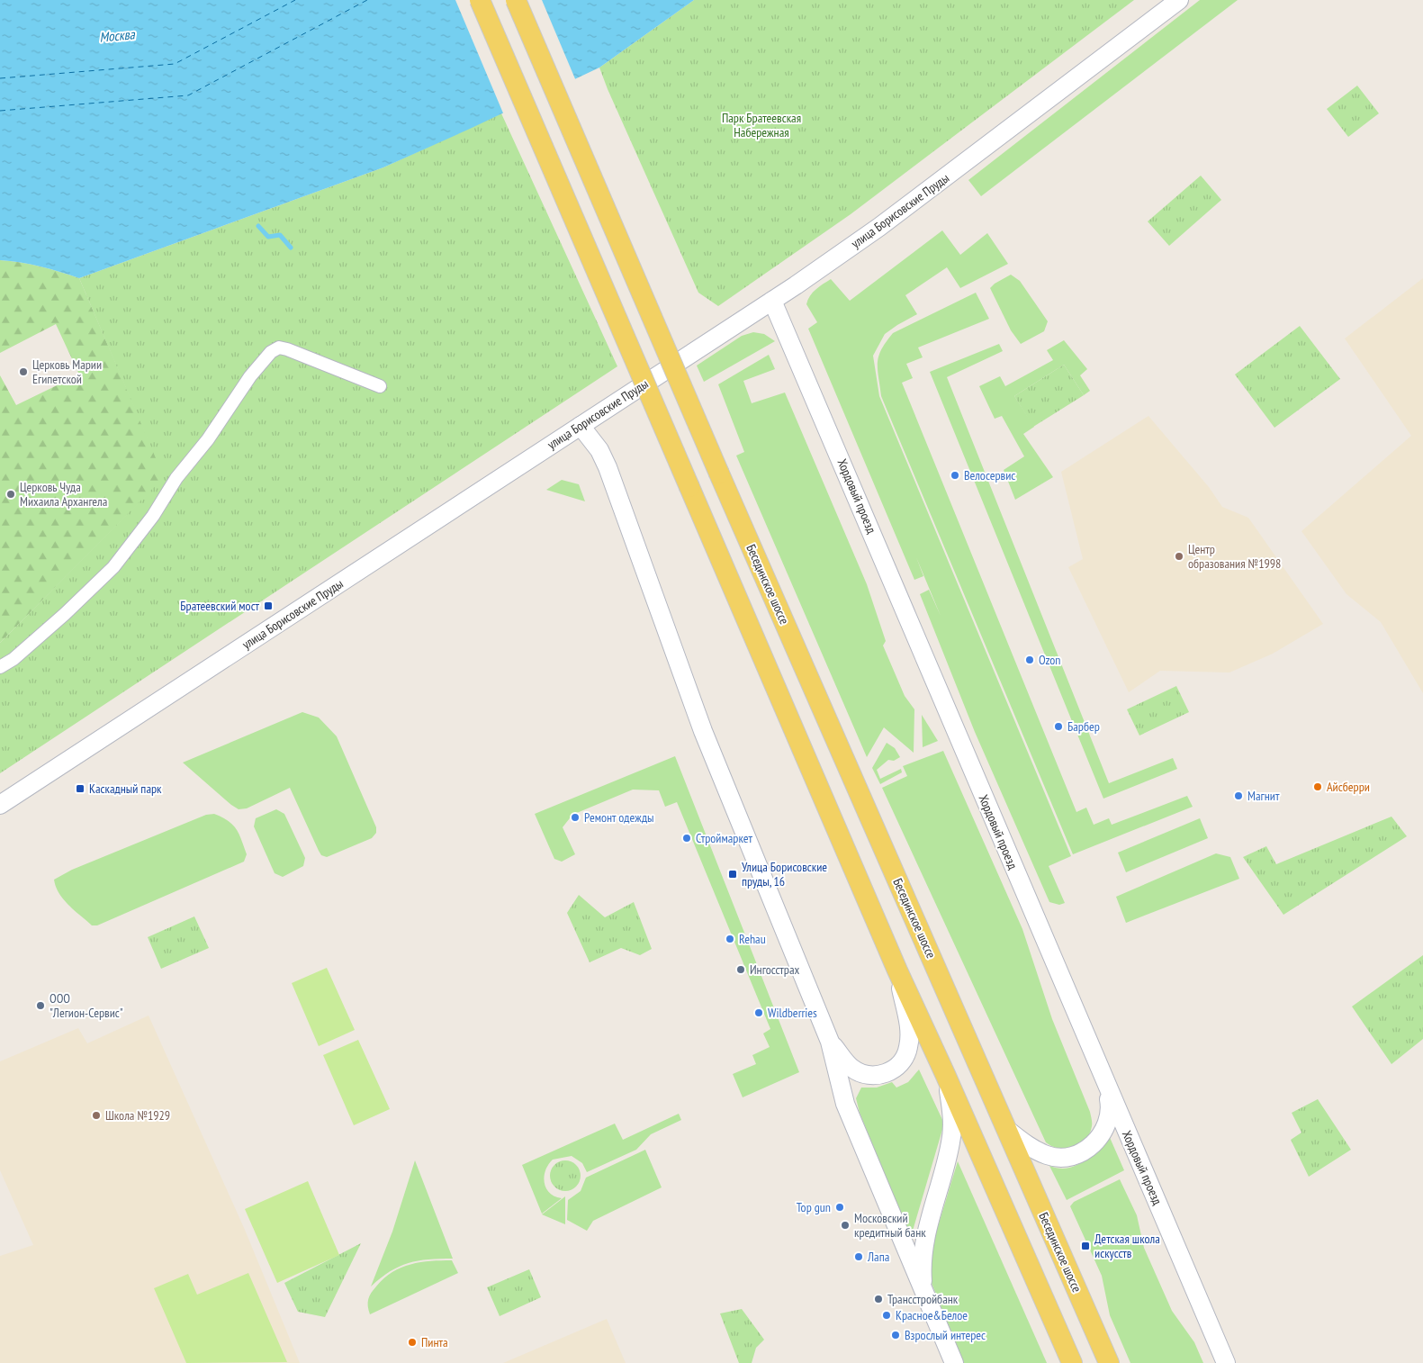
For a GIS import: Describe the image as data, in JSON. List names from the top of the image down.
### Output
{
  "streets": {
    "main road": ["улица Борисовские Пруды", "Хордовый проезд", "Бесединское шоссе"]
  },
  "crossings": [
    ["улица Борисовские Пруды", "Хордовый проезд"]
  ],
  "water": ["Москва"],
  "parks": ["Парк Братеевская Набережная"],
  "places": {
    "other": [
      "Церковь Марии Египетской",
      "Велосервис",
      "Церковь Чуда Михаила Архангела",
      "Центр образования №1998",
      "Ozon",
      "Барбер",
      "Айсберри",
      "Магнит",
      "Ремонт одежды",
      "Строймаркет",
      "Rehau",
      "Ингосстрах",
      "ООО \"Легион-Сервис\"",
      "Wildberries",
      "Школа №1929",
      "Top gun",
      "Московский кредитный банк",
      "Лапа",
      "Трансстройбанк",
      "Красное&Белое",
      "Взрослый интерес",
      "Пинта"
    ],
    "transit": [
      "Братеевский мост",
      "Каскадный парк",
      "Улица Борисовские пруды, 16",
      "Детская школа искусств"
    ]
  }
}
